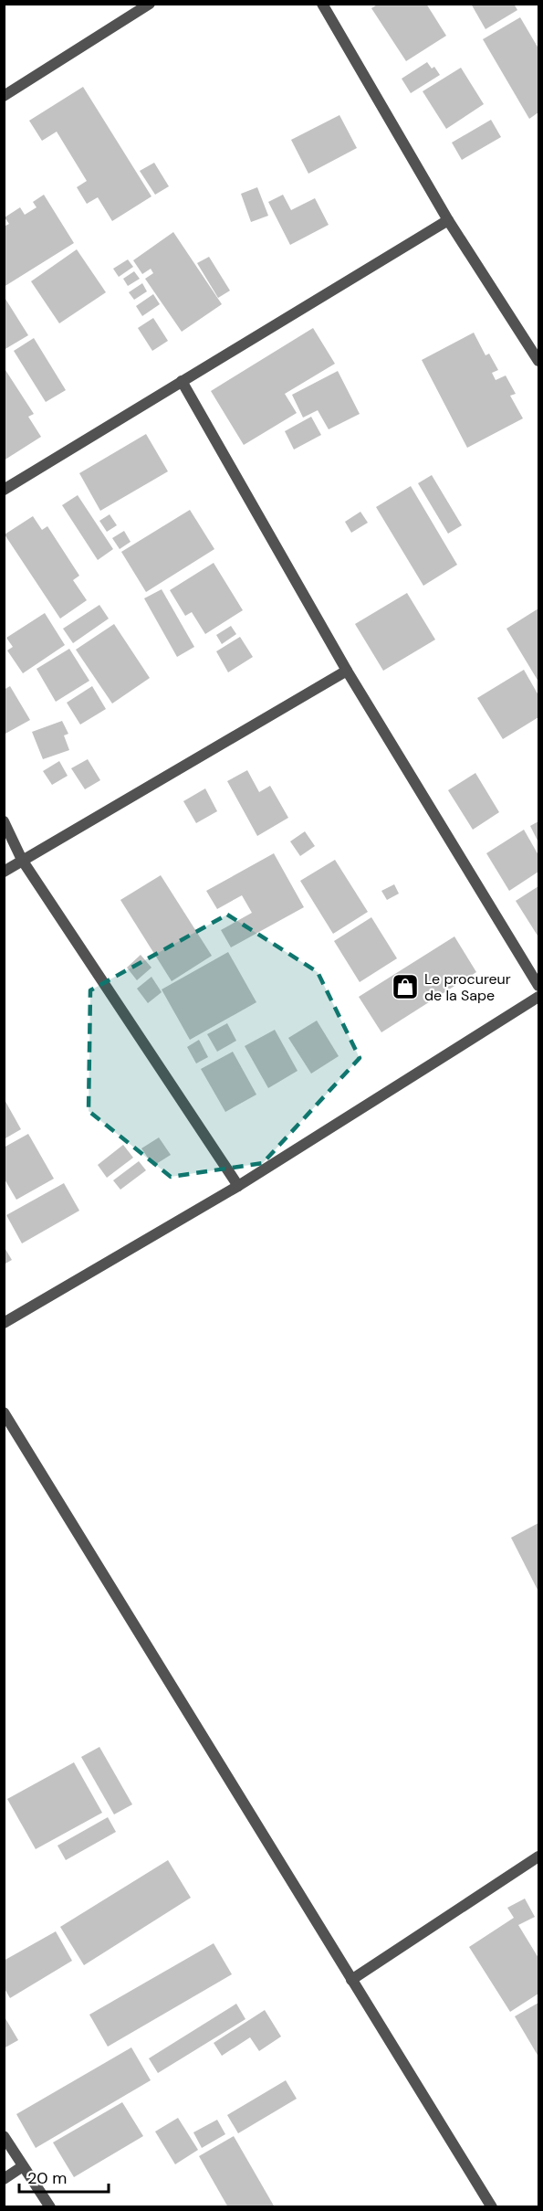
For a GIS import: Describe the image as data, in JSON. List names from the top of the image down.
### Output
{
  "places": {
    "shop": ["Le procureur de la Sape"]
  },
  "scale_bar": "20 m"
}
